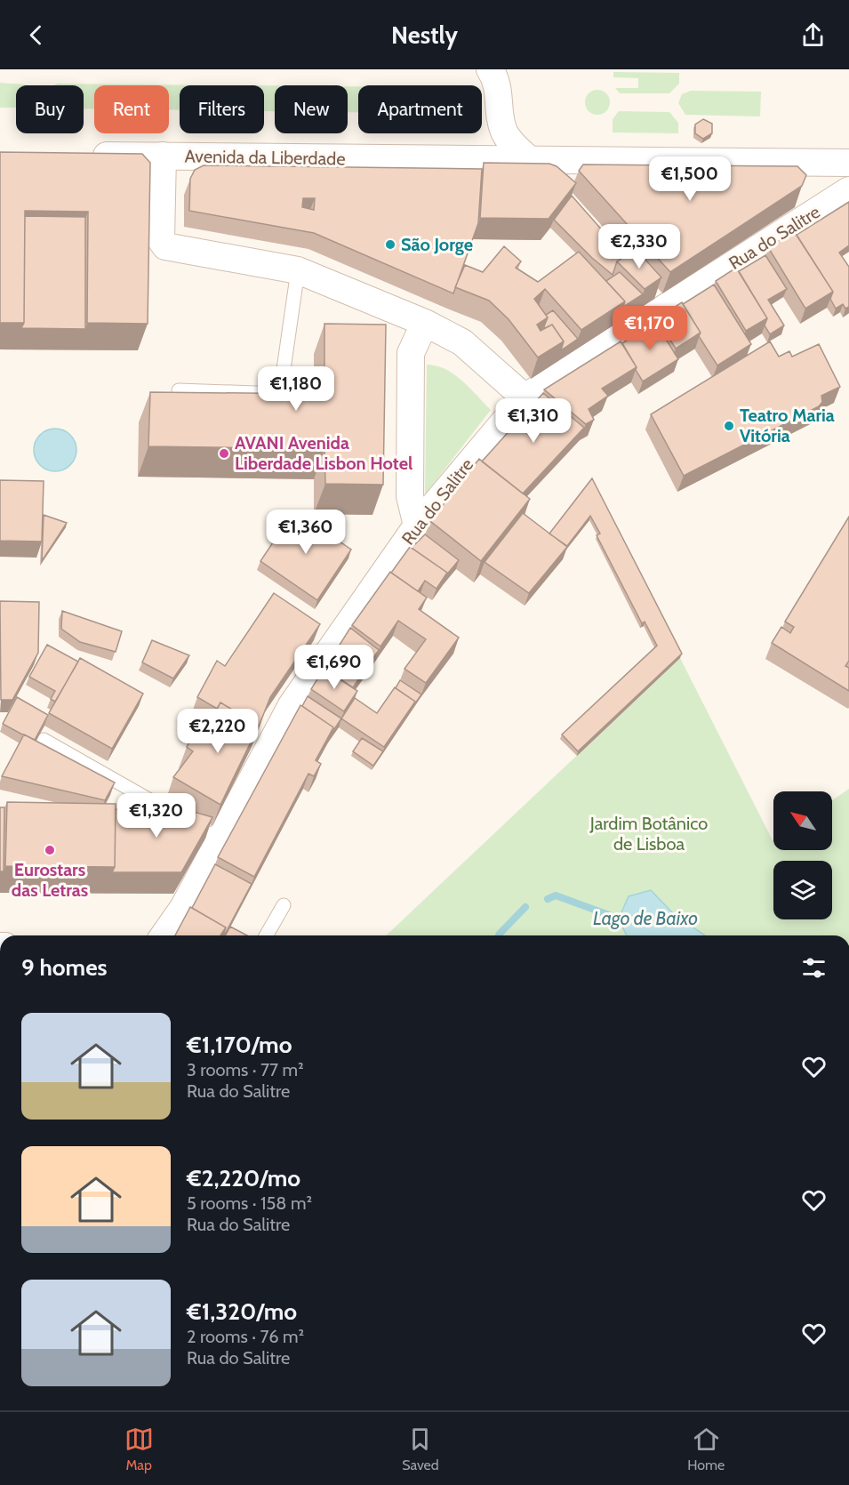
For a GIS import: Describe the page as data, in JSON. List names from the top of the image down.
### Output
{
  "streets": {
    "street": ["Avenida da Liberdade", "Rua do Salitre"]
  },
  "water": ["Lago de Baixo"],
  "parks": ["Jardim Botânico de Lisboa"],
  "places": [
    "São Jorge",
    "Teatro Maria Vitória",
    "AVANI Avenida Liberdade Lisbon Hotel",
    "Eurostars das Letras"
  ],
  "north": "top left",
  "page": {
    "header": "Nestly",
    "chip": [
      "Buy",
      "Rent",
      "Filters",
      "New",
      "Apartment"
    ],
    "price": [
      "€1,500",
      "€2,330",
      "€1,170",
      "€1,180",
      "€1,310",
      "€1,360",
      "€1,690",
      "€2,220",
      "€1,320"
    ],
    "heading": "9 homes",
    "list": [
      {
        "name": "€1,170/mo",
        "note": "3 rooms · 77 m² · Rua do Salitre"
      },
      {
        "name": "€2,220/mo",
        "note": "5 rooms · 158 m² · Rua do Salitre"
      },
      {
        "name": "€1,320/mo",
        "note": "2 rooms · 76 m² · Rua do Salitre"
      }
    ],
    "tabs": ["Map", "Saved", "Home"]
  }
}
